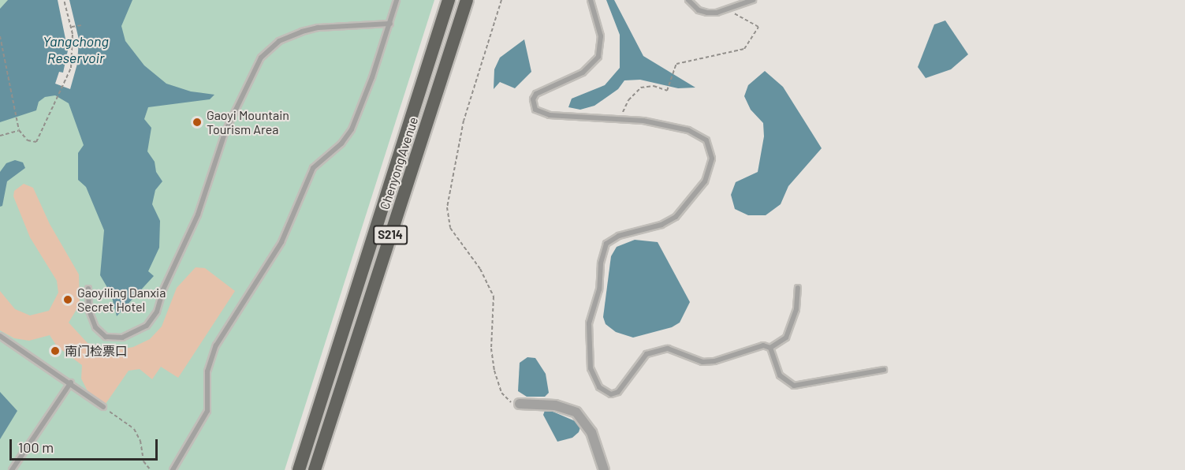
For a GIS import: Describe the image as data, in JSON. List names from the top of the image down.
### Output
{
  "streets": {
    "highway": ["Chenyong Avenue", "S214"]
  },
  "water": ["Yangchong Reservoir"],
  "places": ["Gaoyi Mountain Tourism Area", "Gaoyiling Danxia Secret Hotel", "南门检票口"],
  "scale_bar": "100 m"
}
